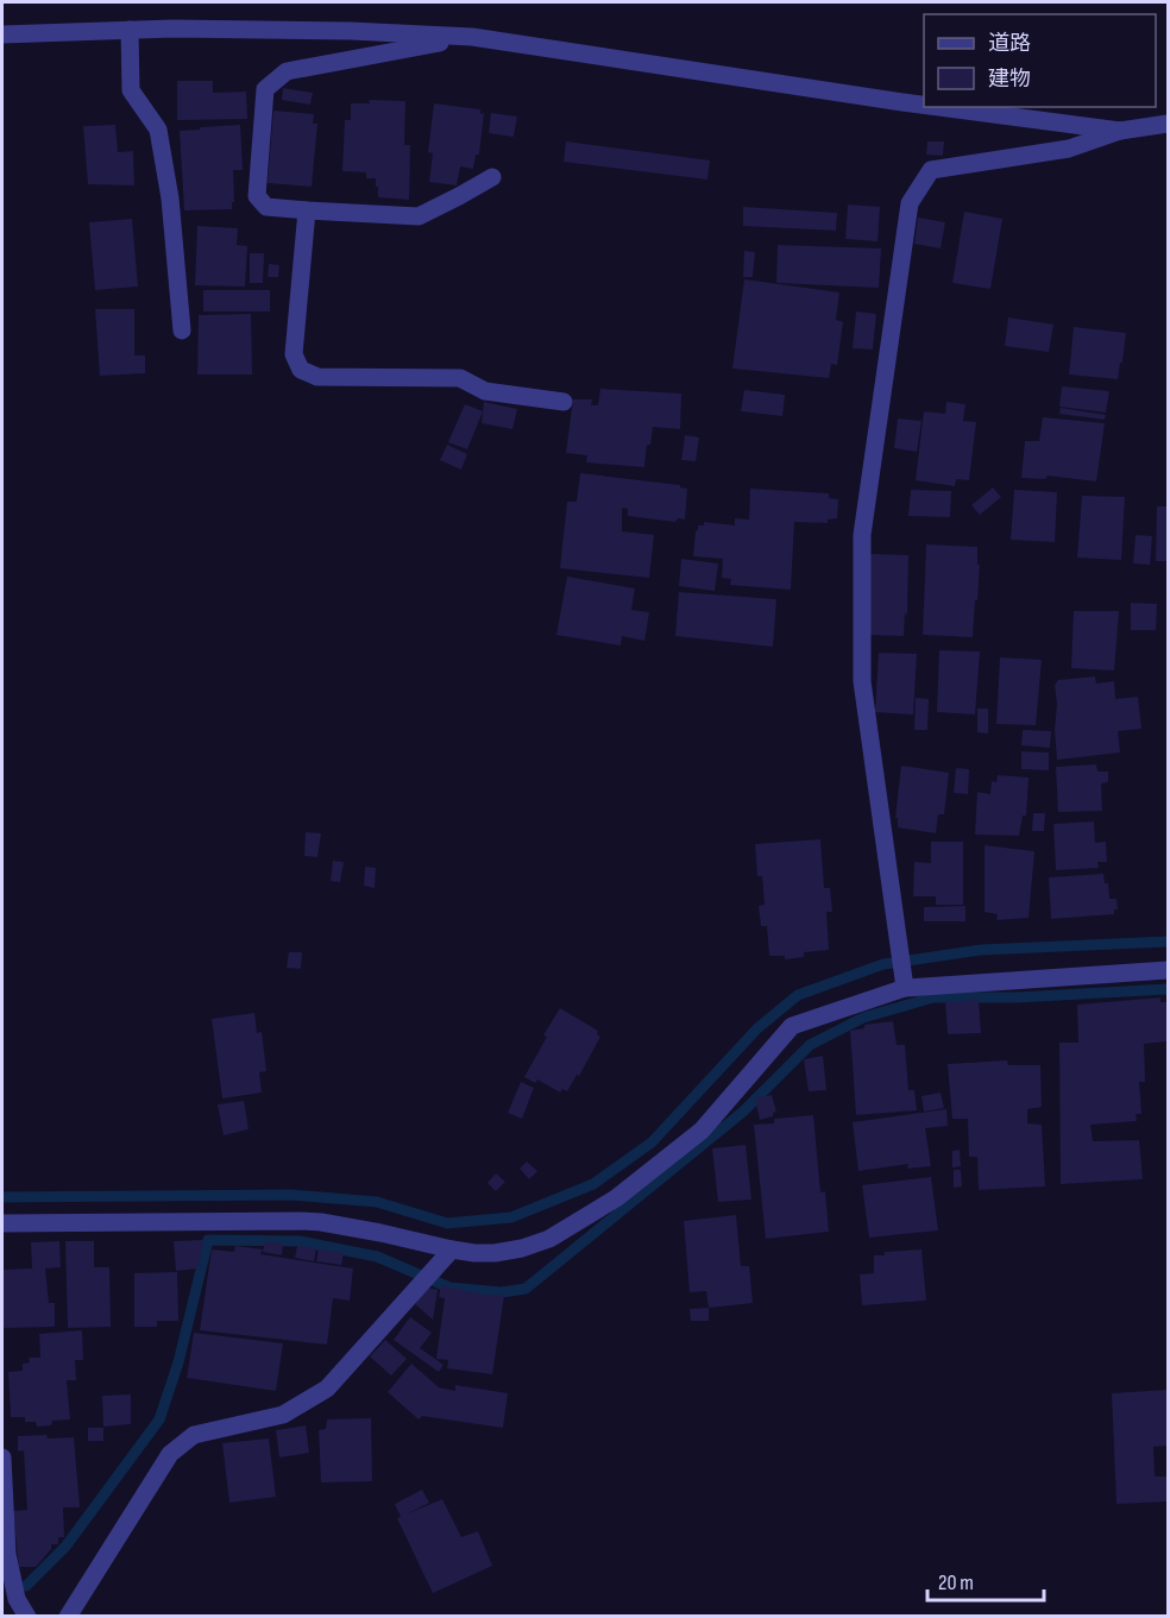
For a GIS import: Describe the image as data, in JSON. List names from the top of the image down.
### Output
{
  "legend": ["道路", "建物"],
  "scale_bar": "20 m"
}
